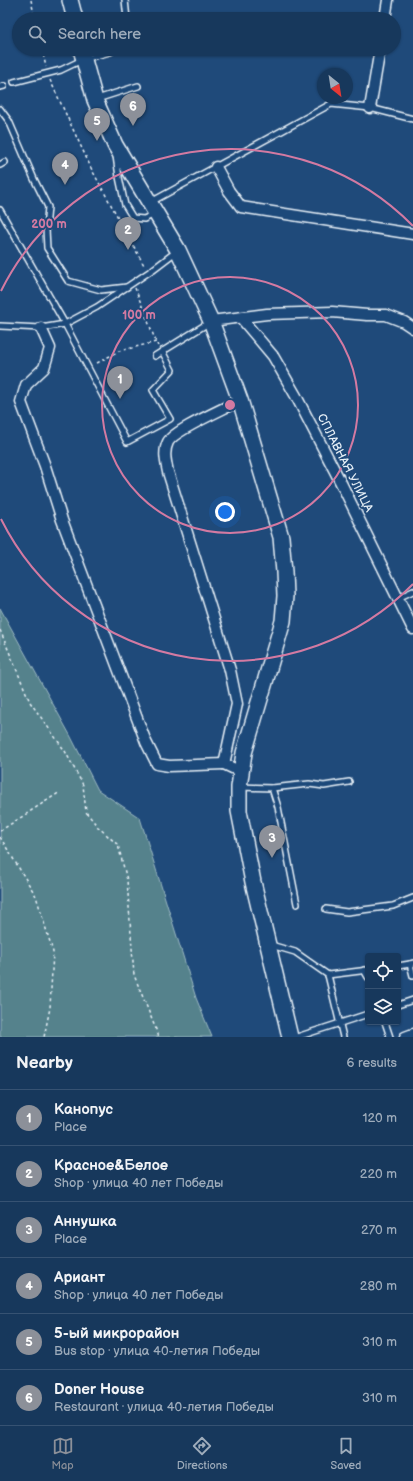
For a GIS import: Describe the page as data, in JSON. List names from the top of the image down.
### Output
{
  "streets": {
    "street": ["СПЛАВНАЯ УЛИЦА"]
  },
  "north": "bottom right",
  "page": {
    "search": "Search here",
    "pins": [
      "6",
      "5",
      "4",
      "2",
      "1",
      "3"
    ],
    "heading": ["Nearby", "6 results"],
    "list": [
      {
        "mark": "1",
        "name": "Канопус",
        "note": "Place",
        "value": "120 m"
      },
      {
        "mark": "2",
        "name": "Красное&Белое",
        "note": "Shop · улица 40 лет Победы",
        "value": "220 m"
      },
      {
        "mark": "3",
        "name": "Аннушка",
        "note": "Place",
        "value": "270 m"
      },
      {
        "mark": "4",
        "name": "Ариант",
        "note": "Shop · улица 40 лет Победы",
        "value": "280 m"
      },
      {
        "mark": "5",
        "name": "5-ый микрорайон",
        "note": "Bus stop · улица 40-летия Победы",
        "value": "310 m"
      },
      {
        "mark": "6",
        "name": "Doner House",
        "note": "Restaurant · улица 40-летия Победы",
        "value": "310 m"
      }
    ],
    "nav": ["Map", "Directions", "Saved"]
  },
  "rings": ["200 m", "100 m"]
}
